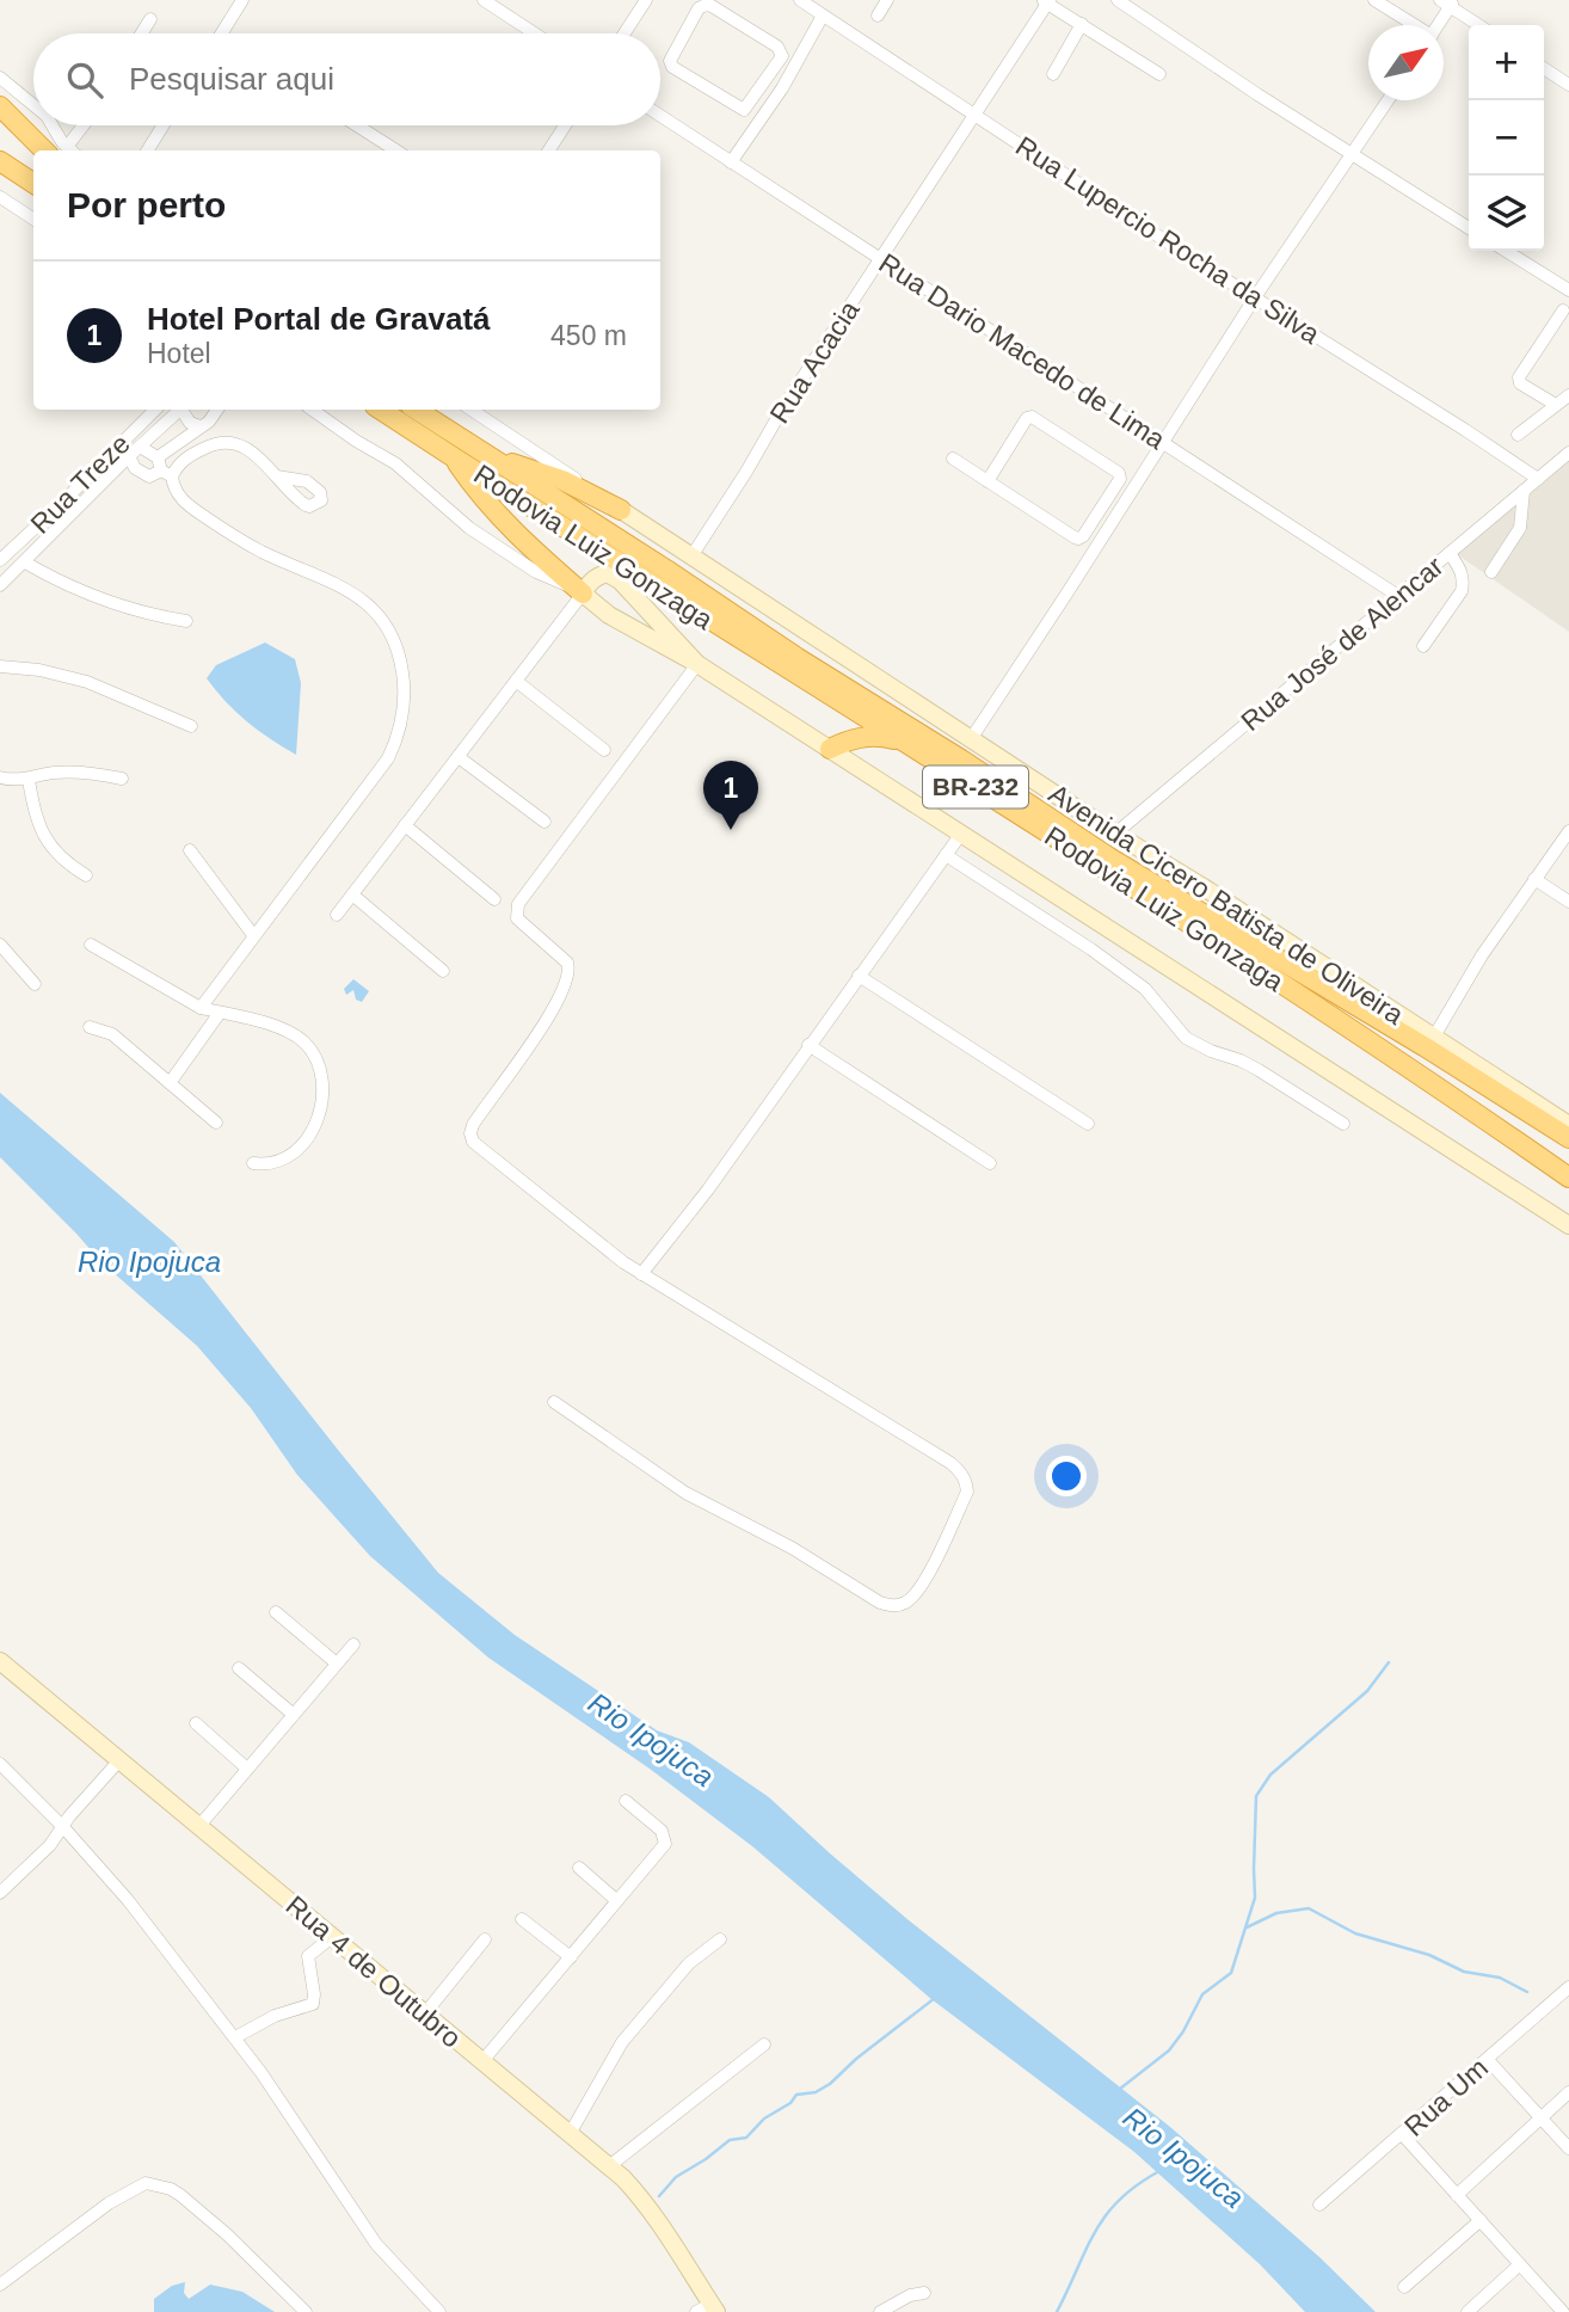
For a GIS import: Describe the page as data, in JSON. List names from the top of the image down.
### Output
{
  "streets": {
    "highway": ["Rodovia Luiz Gonzaga", "BR-232"],
    "main road": ["Avenida Cicero Batista de Oliveira", "Rua 4 de Outubro"],
    "street": [
      "Rua Lupercio Rocha da Silva",
      "Rua Dario Macedo de Lima",
      "Rua Acacia",
      "Rua Treze",
      "Rua José de Alencar",
      "Rua Um"
    ]
  },
  "crossings": [
    ["Rua Lupercio Rocha da Silva", "Rua Acacia"],
    ["Rua Lupercio Rocha da Silva", "Rua José de Alencar"],
    ["Rua Dario Macedo de Lima", "Rua Acacia"],
    ["Rua Dario Macedo de Lima", "Rua José de Alencar"],
    ["Rua Acacia", "Avenida Cicero Batista de Oliveira"],
    ["Rua José de Alencar", "Avenida Cicero Batista de Oliveira"]
  ],
  "water": ["Rio Ipojuca"],
  "north": "top right",
  "page": {
    "map_buttons": ["+", "−"],
    "search": "Pesquisar aqui",
    "heading": "Por perto",
    "list": [
      {
        "mark": "1",
        "name": "Hotel Portal de Gravatá",
        "note": "Hotel",
        "value": "450 m"
      }
    ],
    "pins": "1"
  }
}
